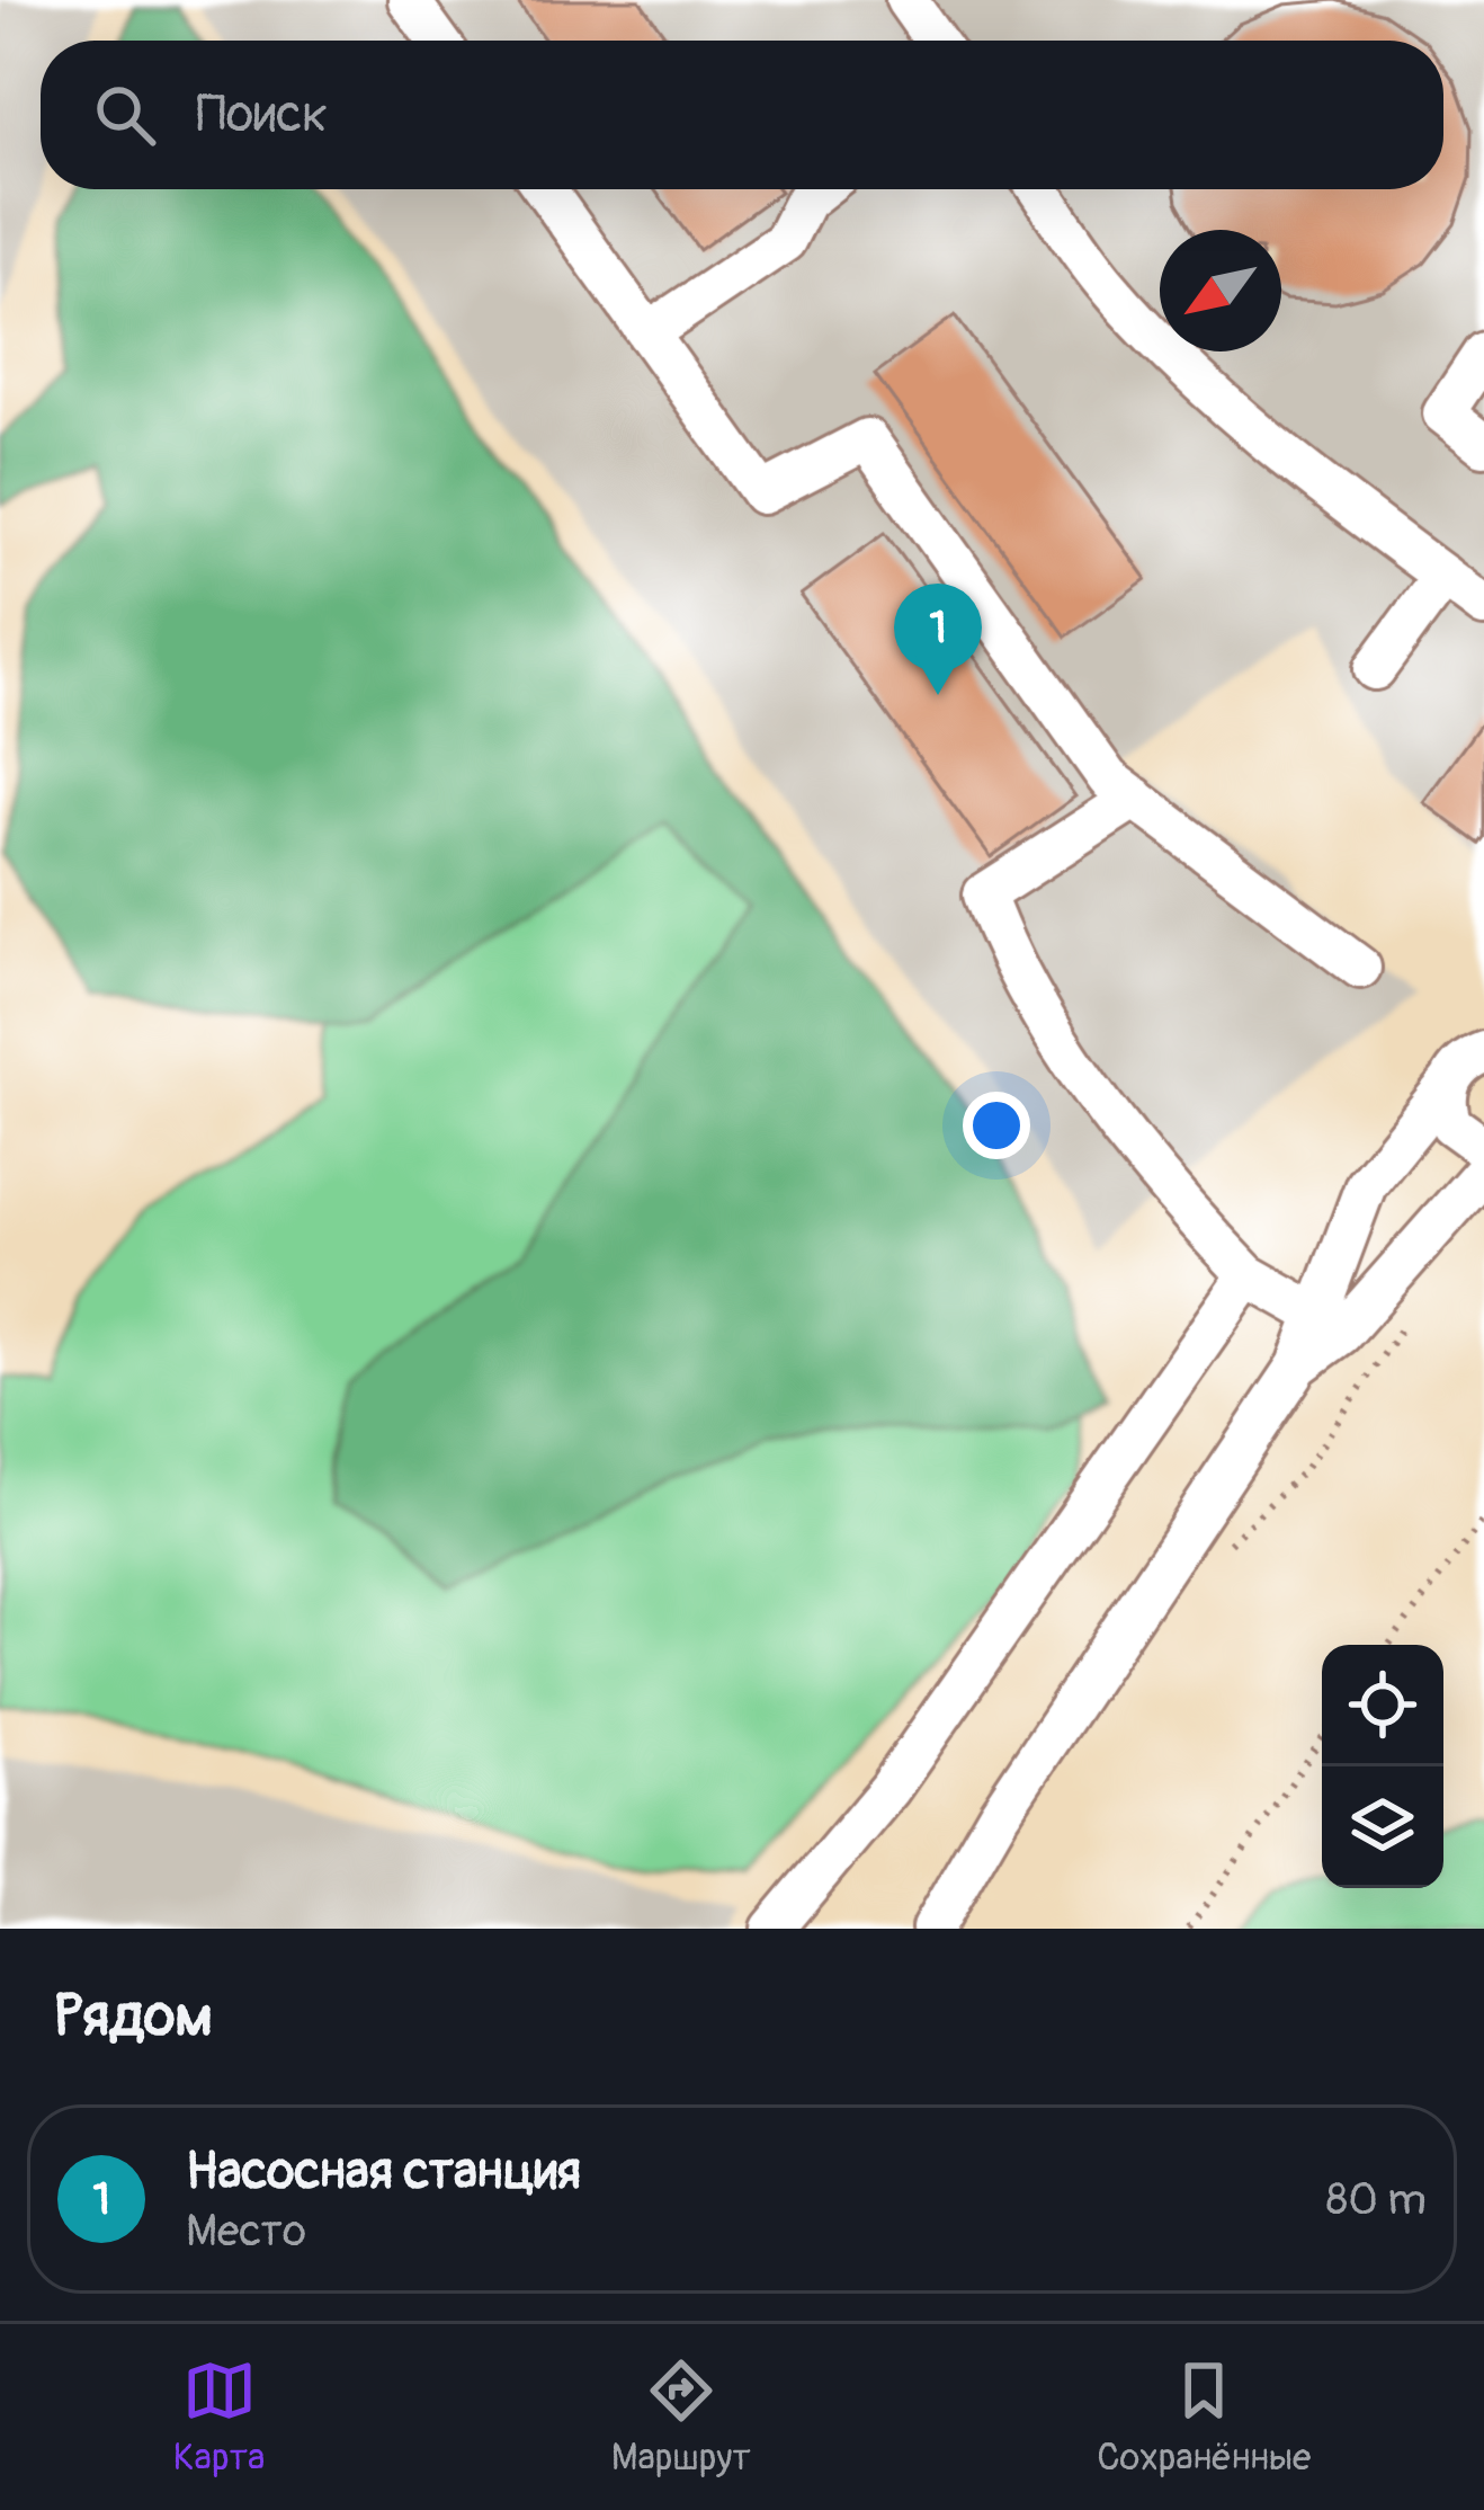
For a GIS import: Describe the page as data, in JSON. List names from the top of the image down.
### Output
{
  "north": "bottom left",
  "page": {
    "search": "Поиск",
    "pins": "1",
    "heading": "Рядом",
    "list": [
      {
        "mark": "1",
        "name": "Насосная станция",
        "note": "Место",
        "value": "80 m"
      }
    ],
    "nav": ["Карта", "Маршрут", "Сохранённые"]
  }
}
